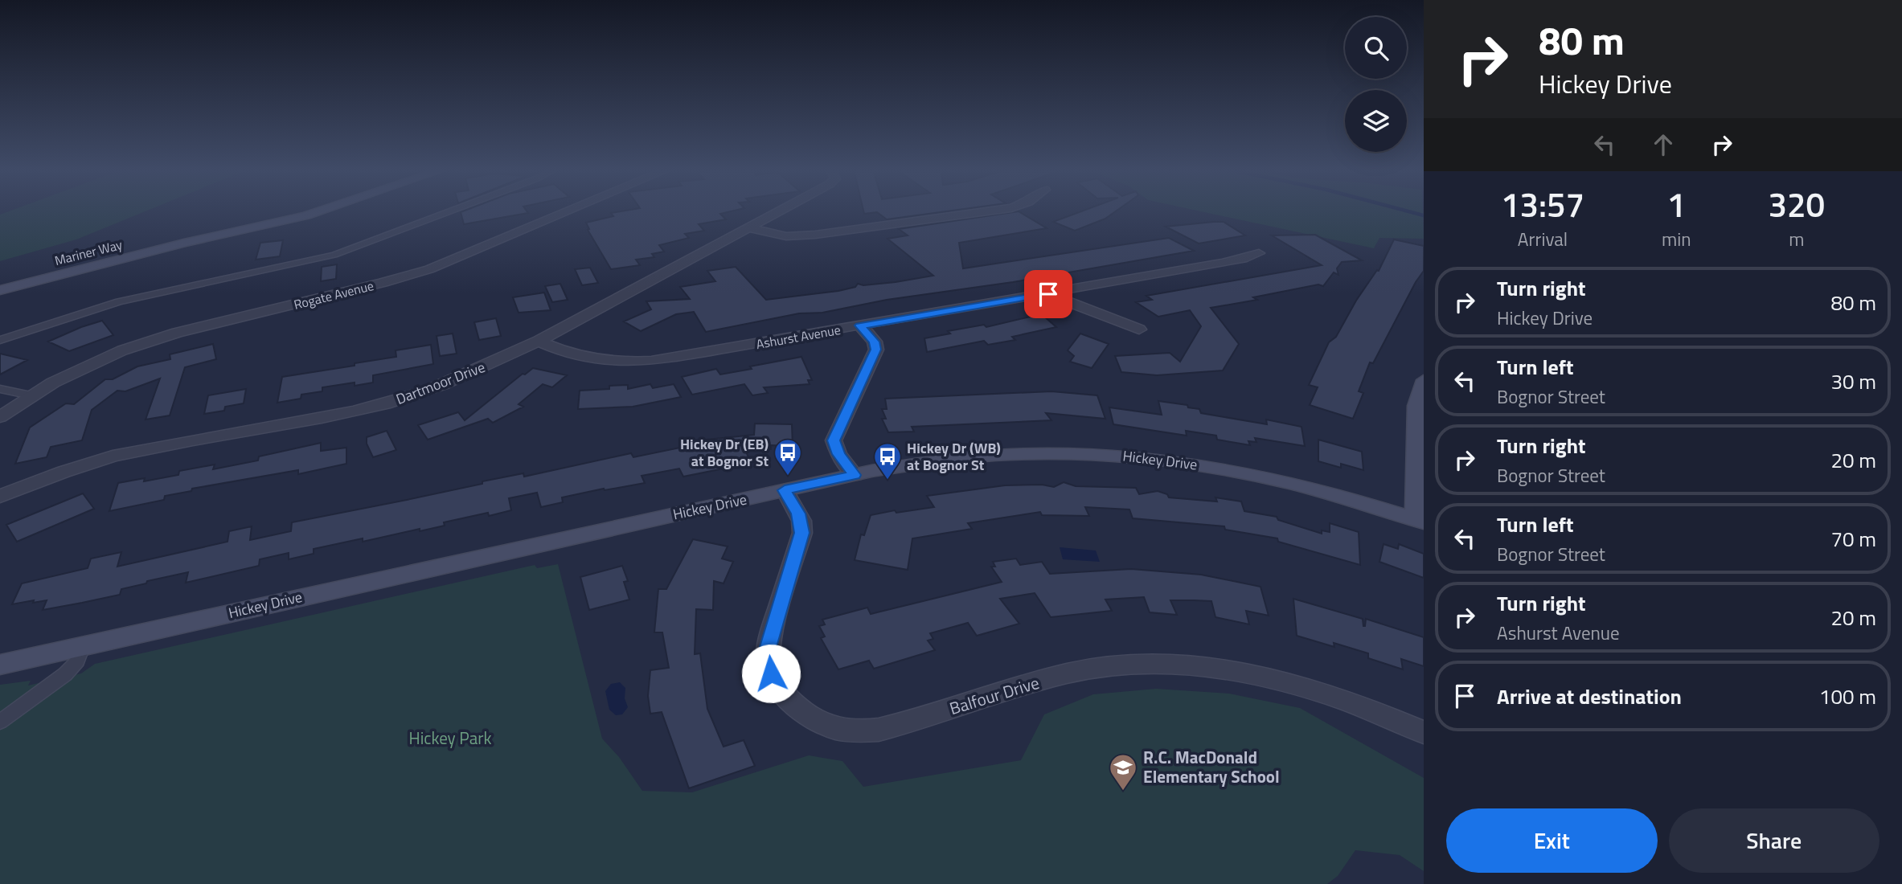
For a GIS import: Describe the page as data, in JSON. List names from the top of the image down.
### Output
{
  "streets": {
    "street": [
      "Mariner Way",
      "Rogate Avenue",
      "Ashurst Avenue",
      "Dartmoor Drive",
      "Hickey Drive",
      "Balfour Drive"
    ]
  },
  "crossings": [
    ["Ashurst Avenue", "Dartmoor Drive"],
    ["Hickey Drive", "Balfour Drive"]
  ],
  "parks": ["Hickey Park"],
  "places": {
    "bus stop": ["Hickey Dr (EB) at Bognor St", "Hickey Dr (WB) at Bognor St"],
    "school or university": ["R.C. MacDonald Elementary School"]
  },
  "page": {
    "turn": ["80 m", "Hickey Drive"],
    "eta": [
      "13:57",
      "Arrival",
      "1",
      "min",
      "320",
      "m"
    ],
    "list": [
      {
        "name": "Turn right",
        "note": "Hickey Drive",
        "value": "80 m"
      },
      {
        "name": "Turn left",
        "note": "Bognor Street",
        "value": "30 m"
      },
      {
        "name": "Turn right",
        "note": "Bognor Street",
        "value": "20 m"
      },
      {
        "name": "Turn left",
        "note": "Bognor Street",
        "value": "70 m"
      },
      {
        "name": "Turn right",
        "note": "Ashurst Avenue",
        "value": "20 m"
      },
      {
        "name": "Arrive at destination",
        "value": "100 m"
      }
    ],
    "buttons": ["Exit", "Share"]
  }
}
